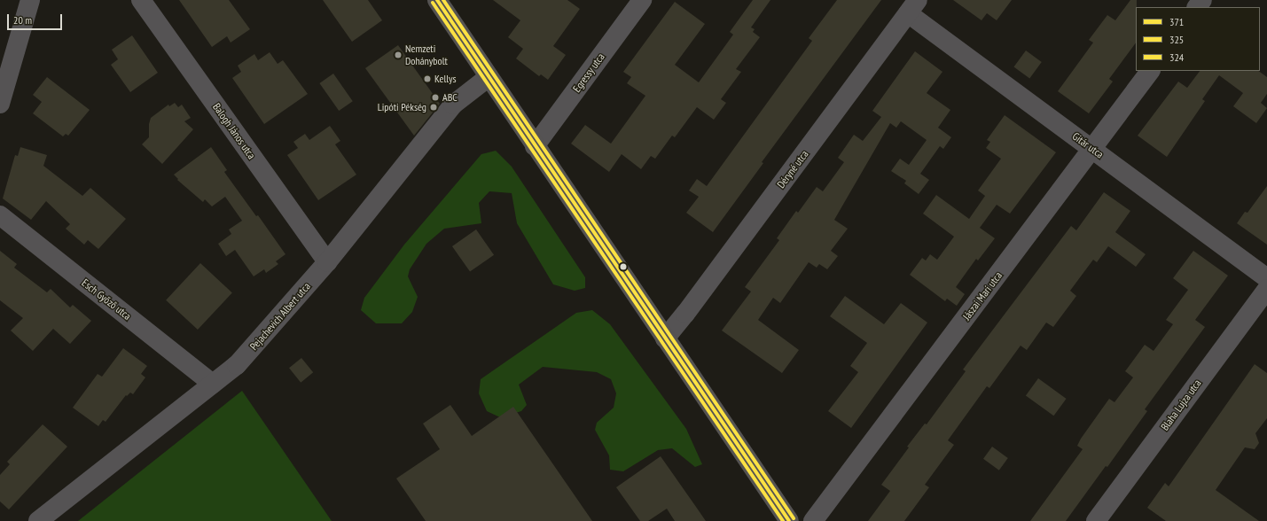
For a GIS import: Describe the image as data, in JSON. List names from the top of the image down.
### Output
{
  "streets": {
    "street": [
      "Egressy utca",
      "Balogh János utca",
      "Gitár utca",
      "Déryné utca",
      "Jászai Mari utca",
      "Esch Győző utca",
      "Pejachevich Albert utca",
      "Blaha Lujza utca"
    ]
  },
  "crossings": [
    ["Balogh János utca", "Pejachevich Albert utca"],
    ["Gitár utca", "Déryné utca"],
    ["Gitár utca", "Jászai Mari utca"],
    ["Esch Győző utca", "Pejachevich Albert utca"]
  ],
  "places": [
    "Nemzeti Dohánybolt",
    "Kellys",
    "ABC",
    "Lipóti Pékség"
  ],
  "lines": ["transit line 371", "transit line 324", "transit line 325"],
  "legend": ["371", "325", "324"],
  "scale_bar": "20 m"
}
